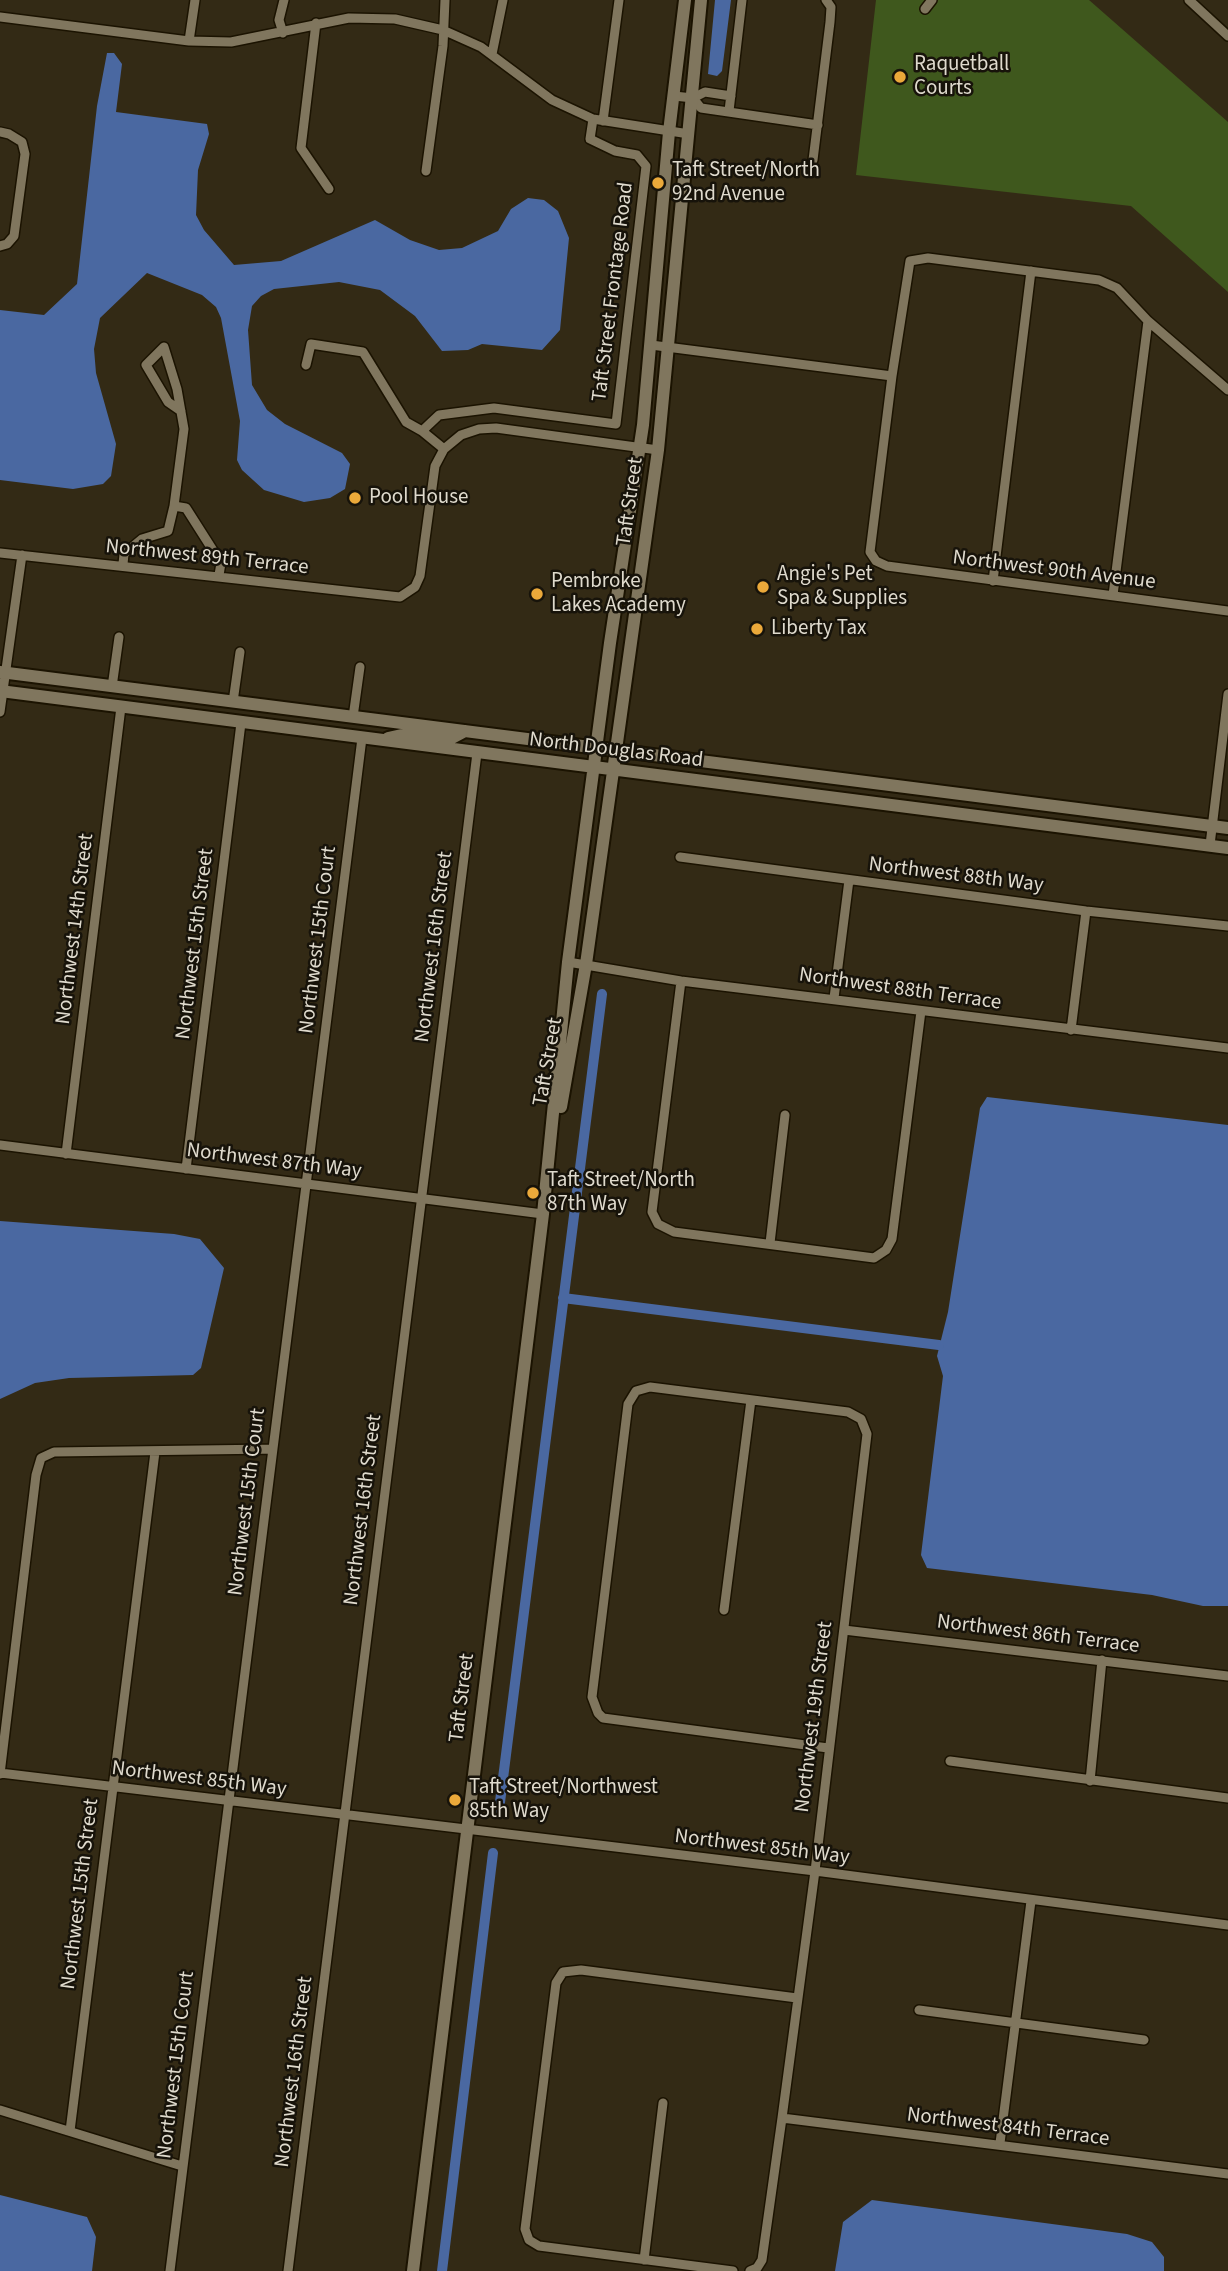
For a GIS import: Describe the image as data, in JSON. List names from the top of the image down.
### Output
{
  "streets": {
    "street": [
      "Taft Street Frontage Road",
      "Taft Street",
      "Northwest 89th Terrace",
      "Northwest 90th Avenue",
      "North Douglas Road",
      "Northwest 88th Way",
      "Northwest 14th Street",
      "Northwest 15th Court",
      "Northwest 15th Street",
      "Northwest 16th Street",
      "Northwest 88th Terrace",
      "Northwest 87th Way",
      "Northwest 86th Terrace",
      "Northwest 19th Street",
      "Northwest 85th Way",
      "Northwest 84th Terrace"
    ]
  },
  "crossings": [
    ["Taft Street", "North Douglas Road"],
    ["Taft Street", "Northwest 88th Terrace"],
    ["Taft Street", "Northwest 87th Way"],
    ["Taft Street", "Northwest 85th Way"],
    ["North Douglas Road", "Northwest 14th Street"],
    ["North Douglas Road", "Northwest 15th Court"],
    ["North Douglas Road", "Northwest 15th Street"],
    ["North Douglas Road", "Northwest 16th Street"],
    ["Northwest 14th Street", "Northwest 87th Way"],
    ["Northwest 15th Court", "Northwest 87th Way"],
    ["Northwest 15th Court", "Northwest 85th Way"],
    ["Northwest 15th Street", "Northwest 87th Way"],
    ["Northwest 15th Street", "Northwest 85th Way"],
    ["Northwest 16th Street", "Northwest 87th Way"],
    ["Northwest 16th Street", "Northwest 85th Way"],
    ["Northwest 86th Terrace", "Northwest 19th Street"],
    ["Northwest 19th Street", "Northwest 85th Way"],
    ["Northwest 19th Street", "Northwest 84th Terrace"]
  ],
  "places": [
    "Raquetball Courts",
    "Taft Street/North 92nd Avenue",
    "Pool House",
    "Angie's Pet Spa & Supplies",
    "Pembroke Lakes Academy",
    "Liberty Tax",
    "Taft Street/North 87th Way",
    "Taft Street/Northwest 85th Way"
  ]
}
